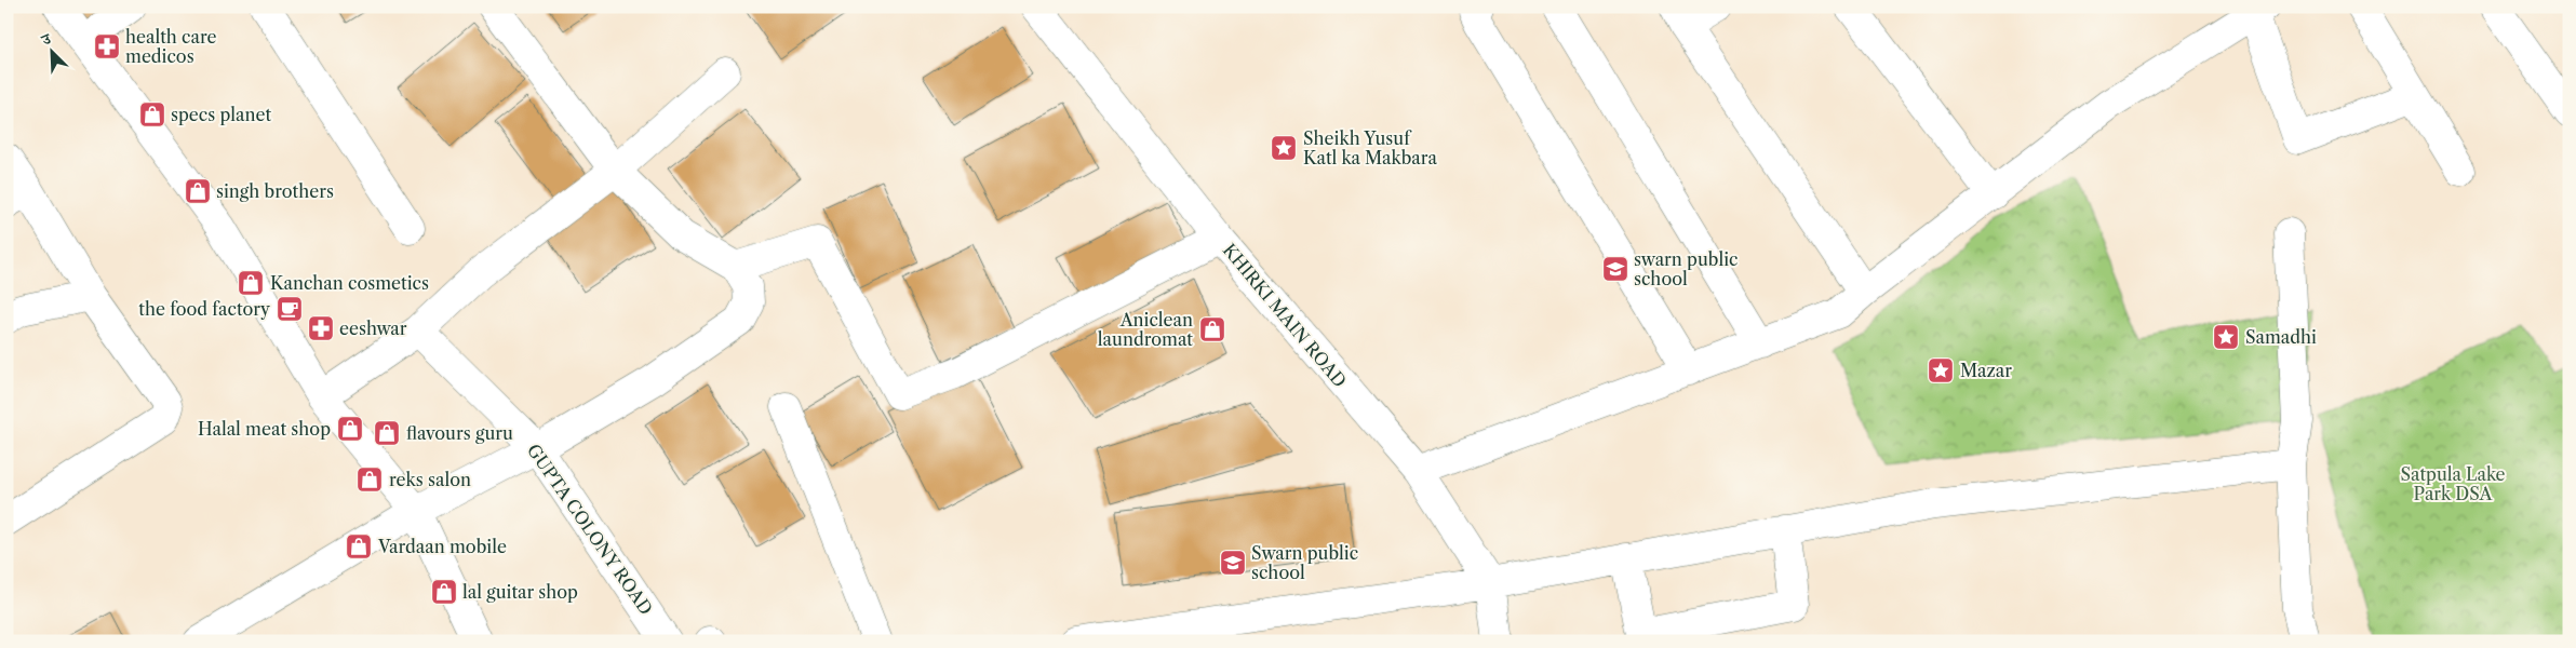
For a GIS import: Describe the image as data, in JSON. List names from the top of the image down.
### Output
{
  "streets": {
    "street": ["KHIRKI MAIN ROAD", "GUPTA COLONY ROAD"]
  },
  "parks": ["Satpula Lake Park DSA"],
  "places": {
    "pharmacy": ["health care medicos", "eeshwar"],
    "shop": [
      "specs planet",
      "singh brothers",
      "Kanchan cosmetics",
      "Aniclean laundromat",
      "Halal meat shop",
      "flavours guru",
      "reks salon",
      "Vardaan mobile",
      "lal guitar shop"
    ],
    "place": ["Sheikh Yusuf Katl ka Makbara", "Samadhi", "Mazar"],
    "school or university": ["swarn public school", "Swarn public school"],
    "cafe": ["the food factory"]
  },
  "north": "top left"
}
